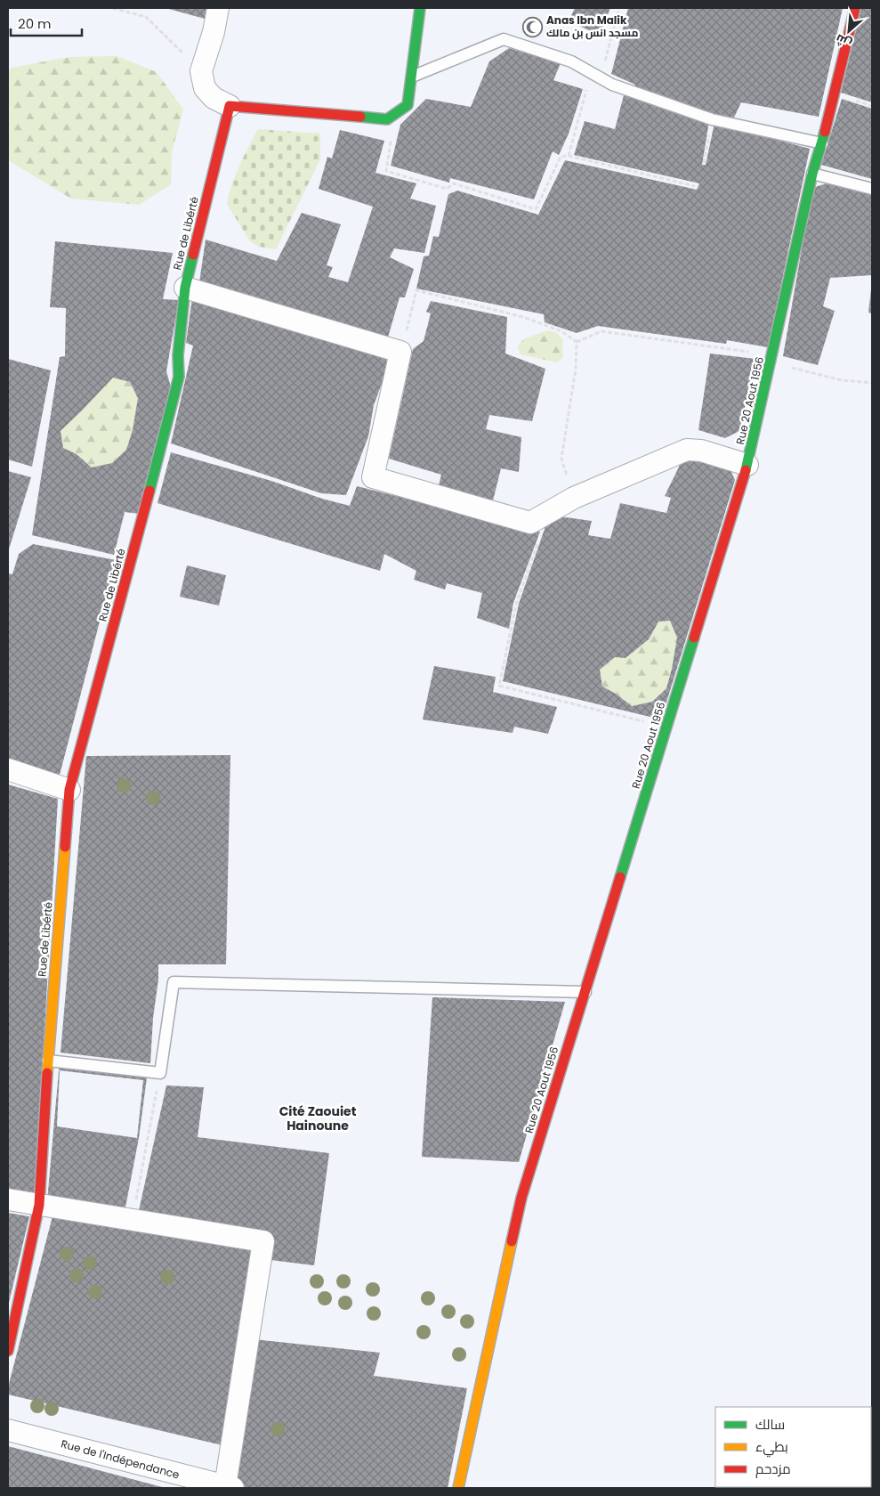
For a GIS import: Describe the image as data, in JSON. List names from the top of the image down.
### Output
{
  "streets": {
    "street": ["Rue de Libérté", "Rue 20 Aout 1956", "ٌRue de l'Indépendance"]
  },
  "districts": ["Cité Zaouiet Hainoune"],
  "places": {
    "mosque": ["Anas Ibn Malik مسجد انس بن مالك"]
  },
  "legend": ["سالك", "بطيء", "مزدحم"],
  "scale_bar": "20 m",
  "north": "bottom left"
}
